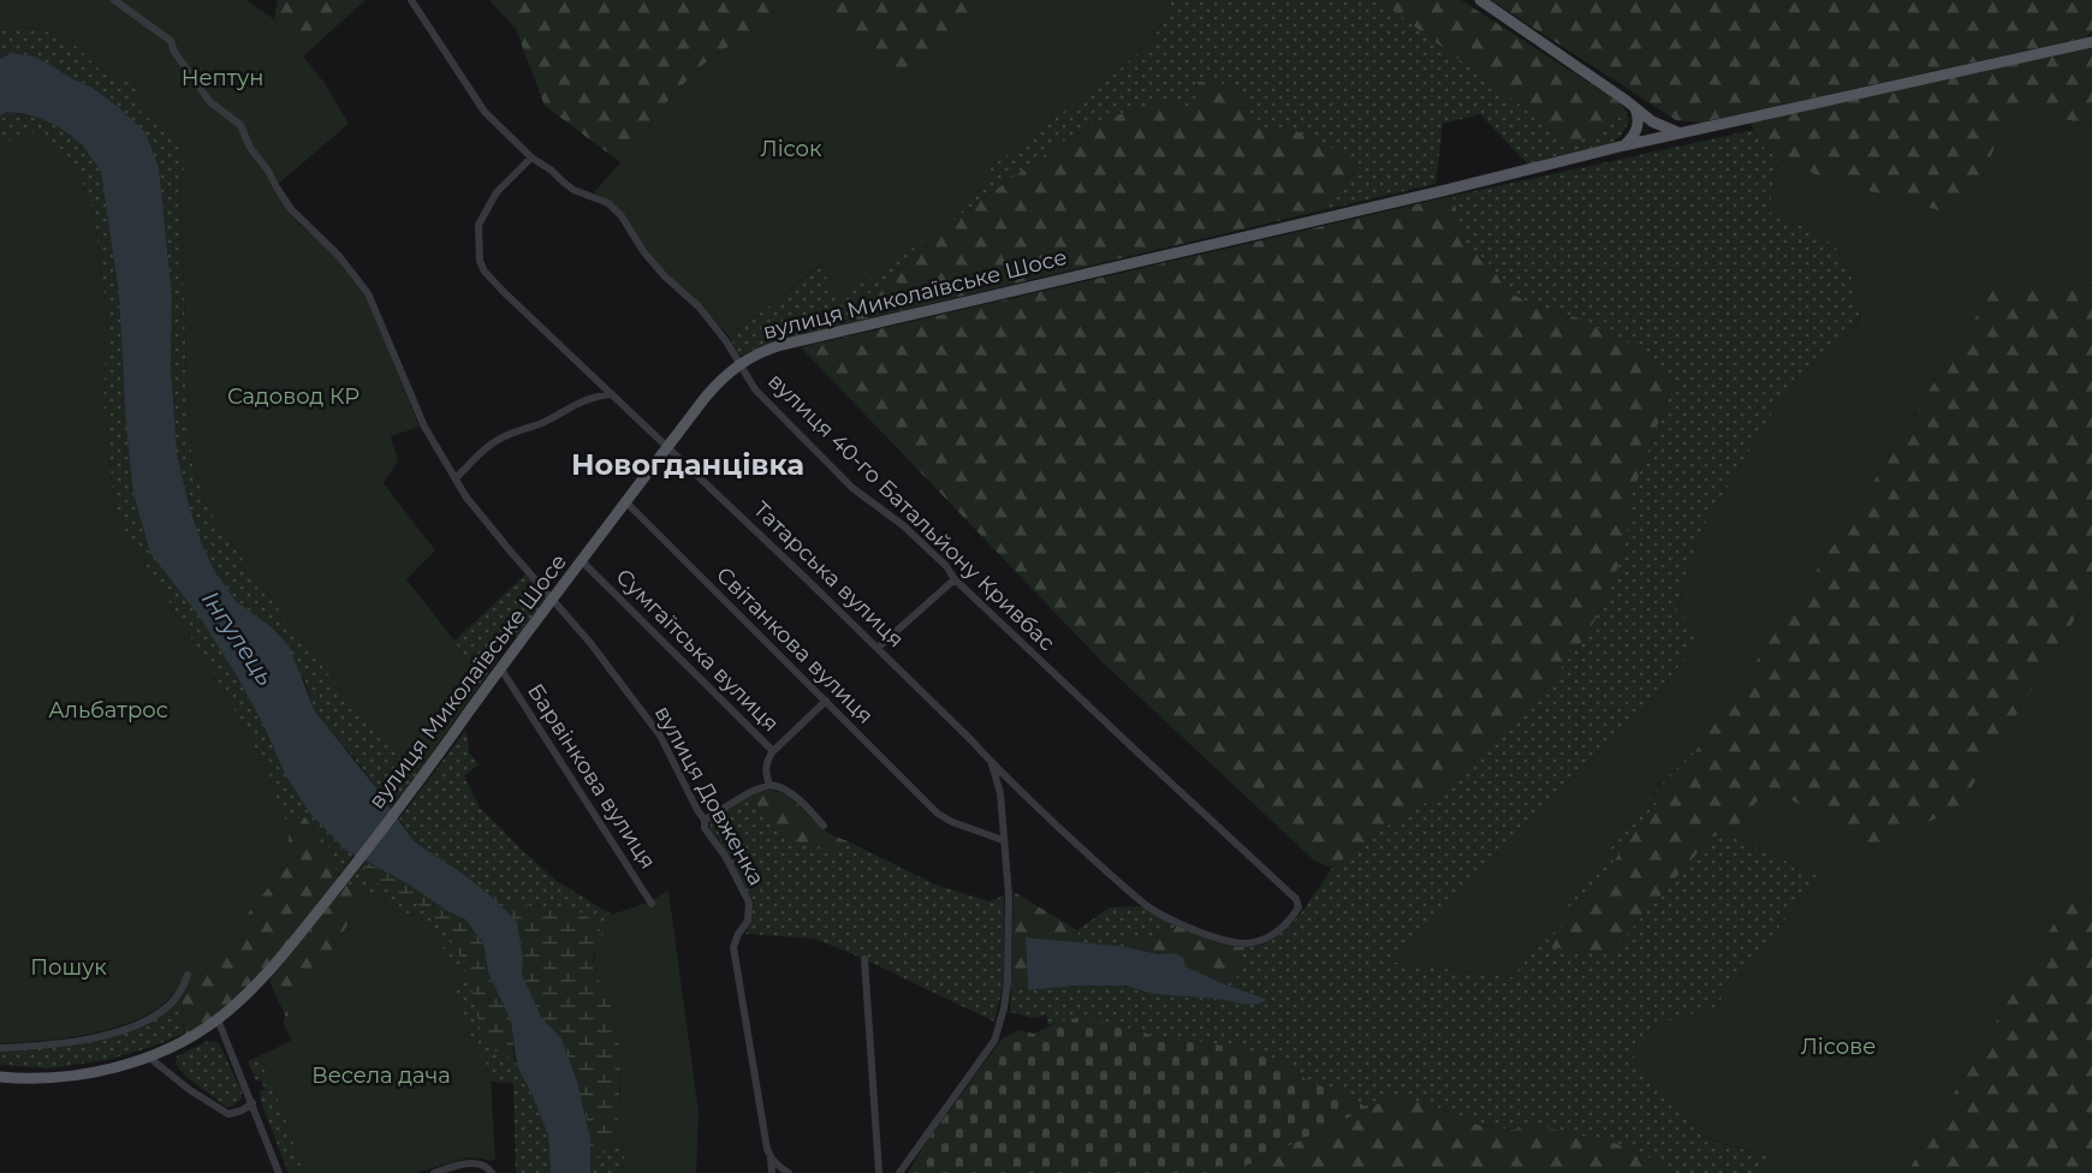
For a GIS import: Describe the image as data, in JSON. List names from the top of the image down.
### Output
{
  "streets": {
    "main road": ["вулиця Миколаївське Шосе"],
    "street": [
      "вулиця 40-го Батальйону Кривбас",
      "Татарська вулиця",
      "Світанкова вулиця",
      "Сумгаїтська вулиця",
      "Барвінкова вулиця",
      "вулиця Довженка"
    ]
  },
  "crossings": [
    ["вулиця Миколаївське Шосе", "вулиця 40-го Батальйону Кривбас"],
    ["вулиця Миколаївське Шосе", "Татарська вулиця"],
    ["вулиця Миколаївське Шосе", "Світанкова вулиця"],
    ["вулиця Миколаївське Шосе", "Сумгаїтська вулиця"],
    ["вулиця Миколаївське Шосе", "Барвінкова вулиця"],
    ["вулиця Миколаївське Шосе", "вулиця Довженка"],
    ["вулиця 40-го Батальйону Кривбас", "Татарська вулиця"]
  ],
  "districts": ["Новогданцівка"],
  "water": ["Інгулець"],
  "parks": [
    "Нептун",
    "Лісок",
    "Садовод КР",
    "Альбатрос",
    "Пошук",
    "Лісове",
    "Весела дача"
  ]
}
